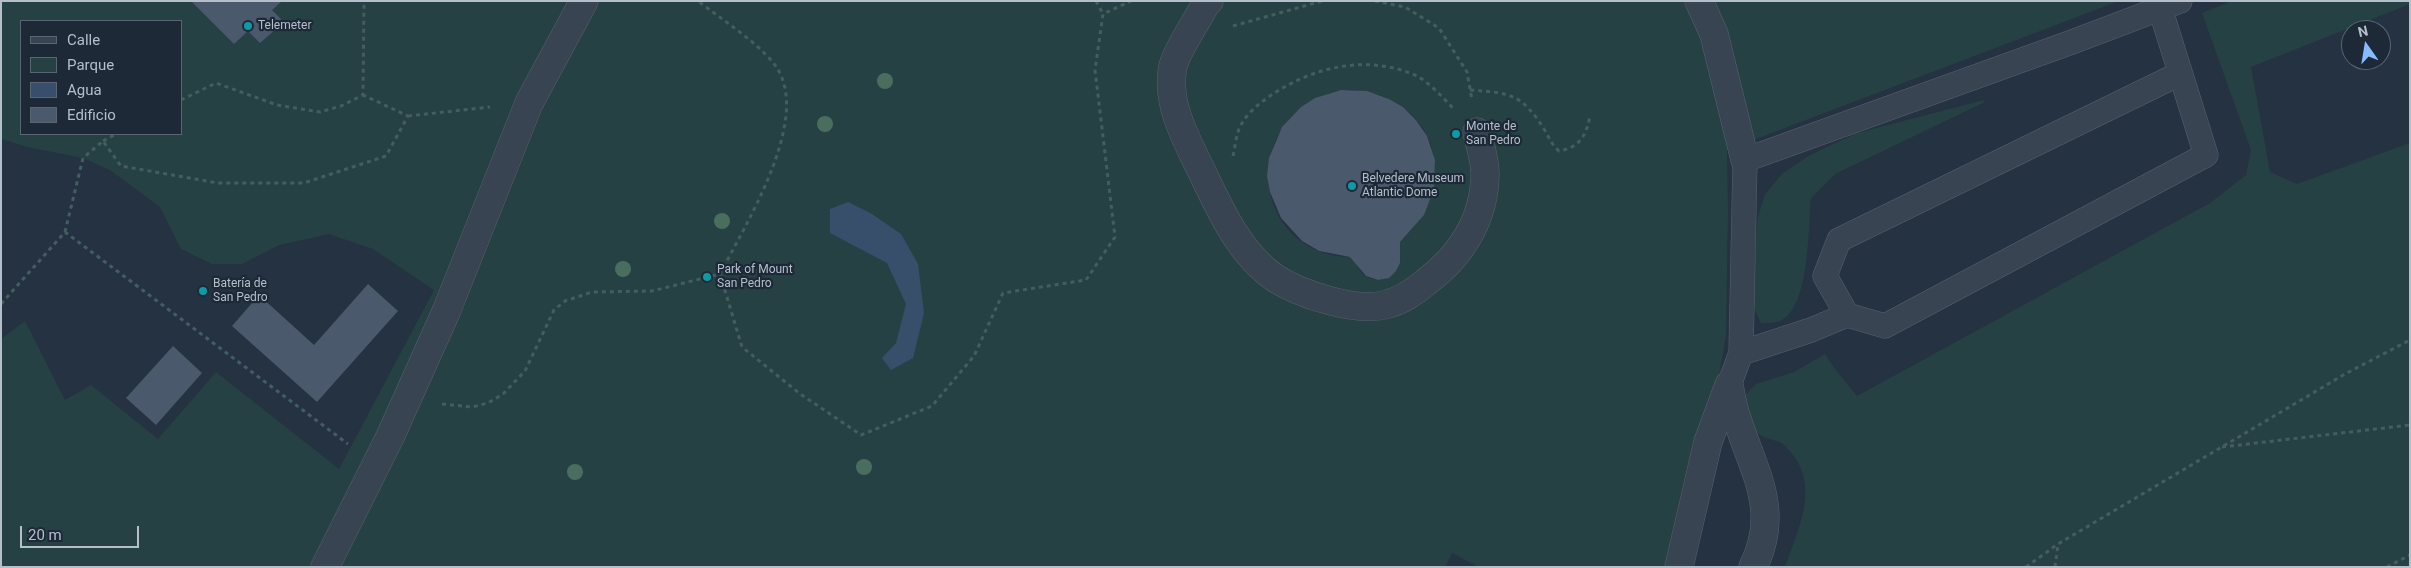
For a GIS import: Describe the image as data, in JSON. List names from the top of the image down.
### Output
{
  "places": [
    "Telemeter",
    "Monte de San Pedro",
    "Belvedere Museum Atlantic Dome",
    "Park of Mount San Pedro",
    "Batería de San Pedro"
  ],
  "legend": [
    "Calle",
    "Parque",
    "Agua",
    "Edificio"
  ],
  "scale_bar": "20 m",
  "north": "top"
}
